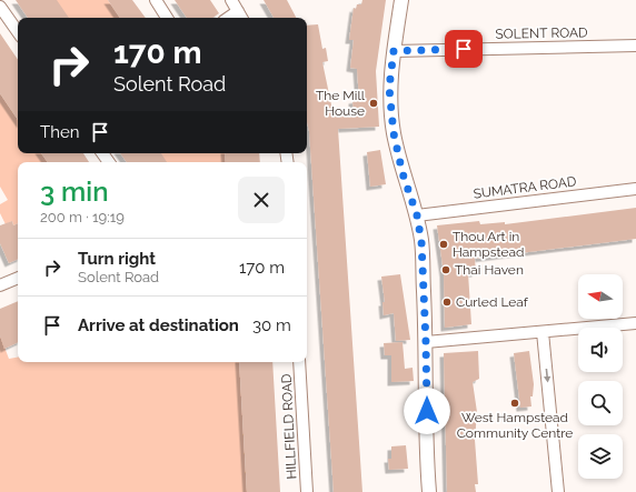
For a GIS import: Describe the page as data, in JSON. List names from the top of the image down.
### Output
{
  "streets": {
    "street": ["SOLENT ROAD", "SUMATRA ROAD", "HILLFIELD ROAD"]
  },
  "places": [
    "The Mill House",
    "Thou Art in Hampstead",
    "Thai Haven",
    "Curled Leaf",
    "West Hampstead Community Centre"
  ],
  "north": "left",
  "page": {
    "turn": ["170 m", "Solent Road"],
    "then": "Then",
    "heading": ["3 min", "200 m · 19:19"],
    "list": [
      {
        "name": "Turn right",
        "note": "Solent Road",
        "value": "170 m"
      },
      {
        "name": "Arrive at destination",
        "value": "30 m"
      }
    ]
  }
}
